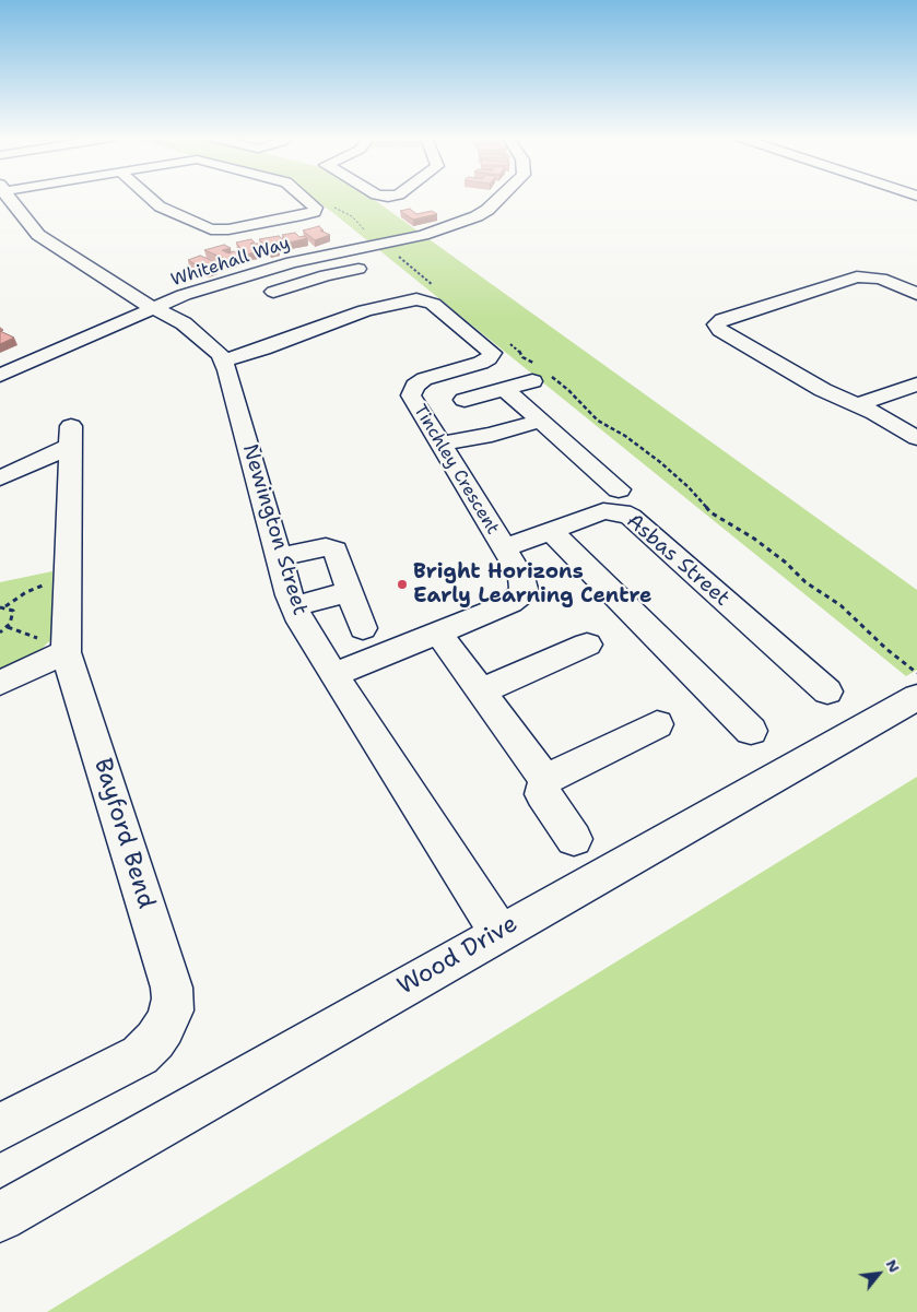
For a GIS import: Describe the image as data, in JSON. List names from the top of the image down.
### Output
{
  "streets": {
    "street": [
      "Whitehall Way",
      "Tinchley Crescent",
      "Newington Street",
      "Asbas Street",
      "Bayford Bend",
      "Wood Drive"
    ]
  },
  "crossings": [
    ["Whitehall Way", "Newington Street"],
    ["Tinchley Crescent", "Newington Street"],
    ["Tinchley Crescent", "Asbas Street"],
    ["Newington Street", "Wood Drive"]
  ],
  "places": ["Bright Horizons Early Learning Centre"],
  "north": "top right"
}
